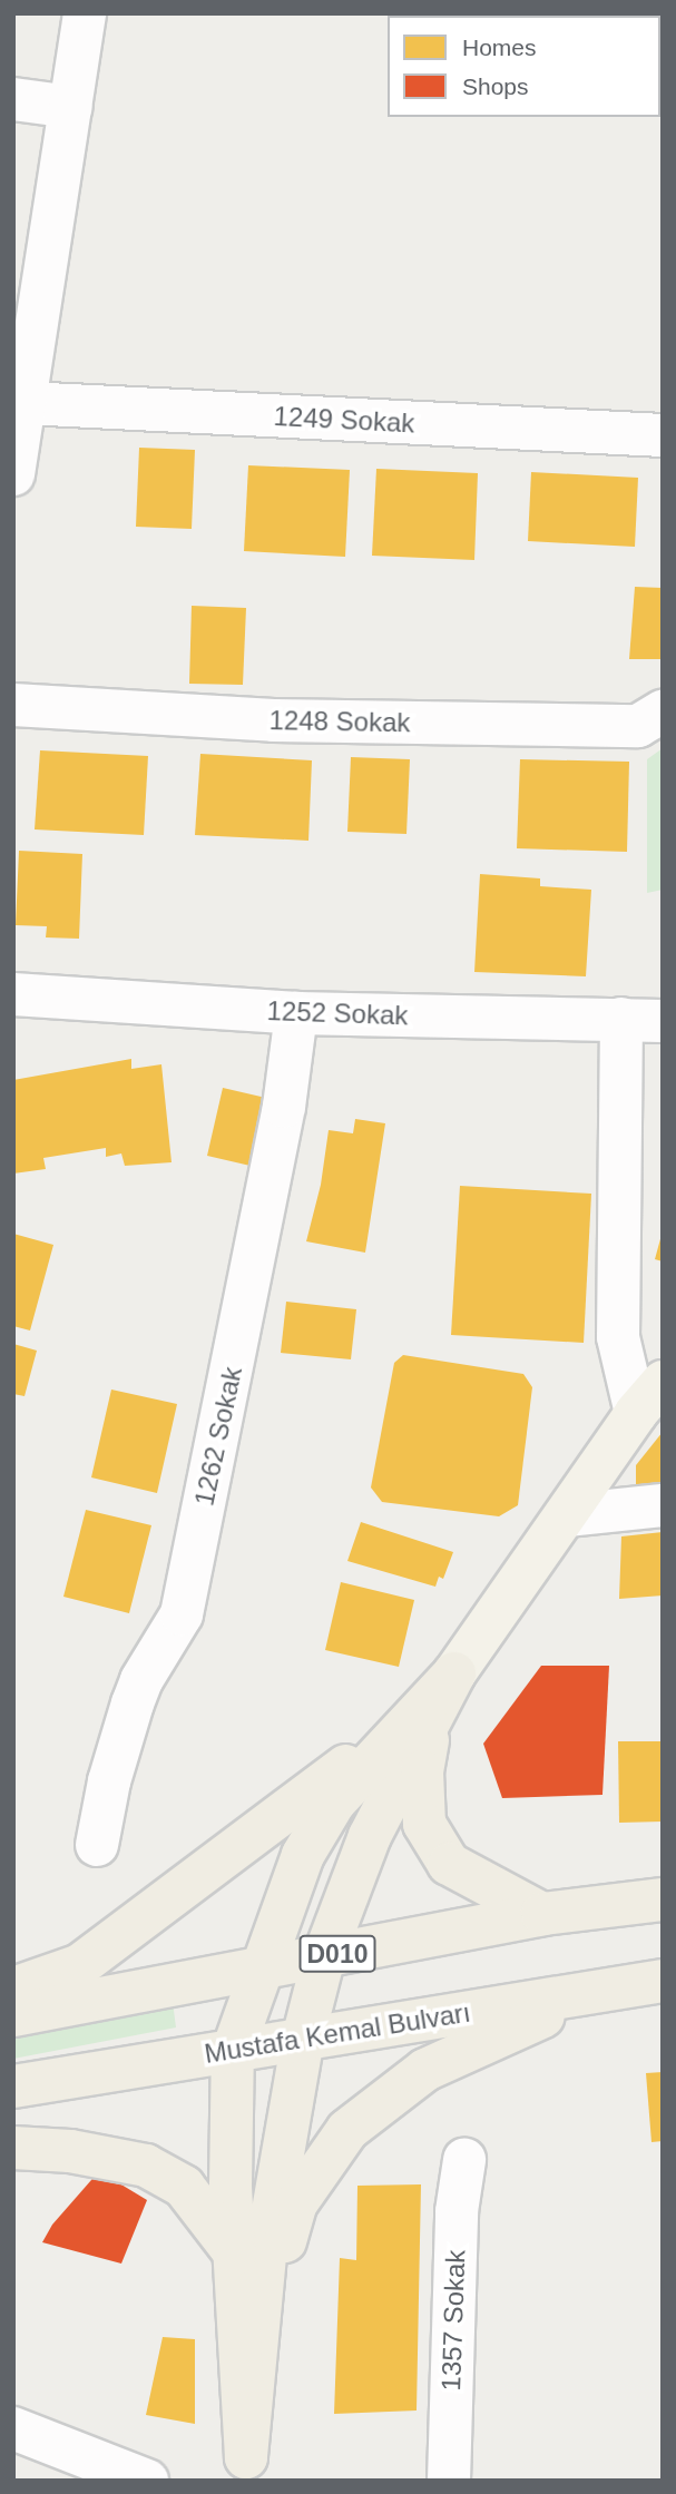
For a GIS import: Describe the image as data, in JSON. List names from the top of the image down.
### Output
{
  "streets": {
    "highway": ["D010", "Mustafa Kemal Bulvarı"],
    "street": [
      "1249 Sokak",
      "1248 Sokak",
      "1252 Sokak",
      "1262 Sokak",
      "1357 Sokak"
    ]
  },
  "crossings": [
    ["1252 Sokak", "1262 Sokak"]
  ],
  "legend": ["Homes", "Shops"]
}
